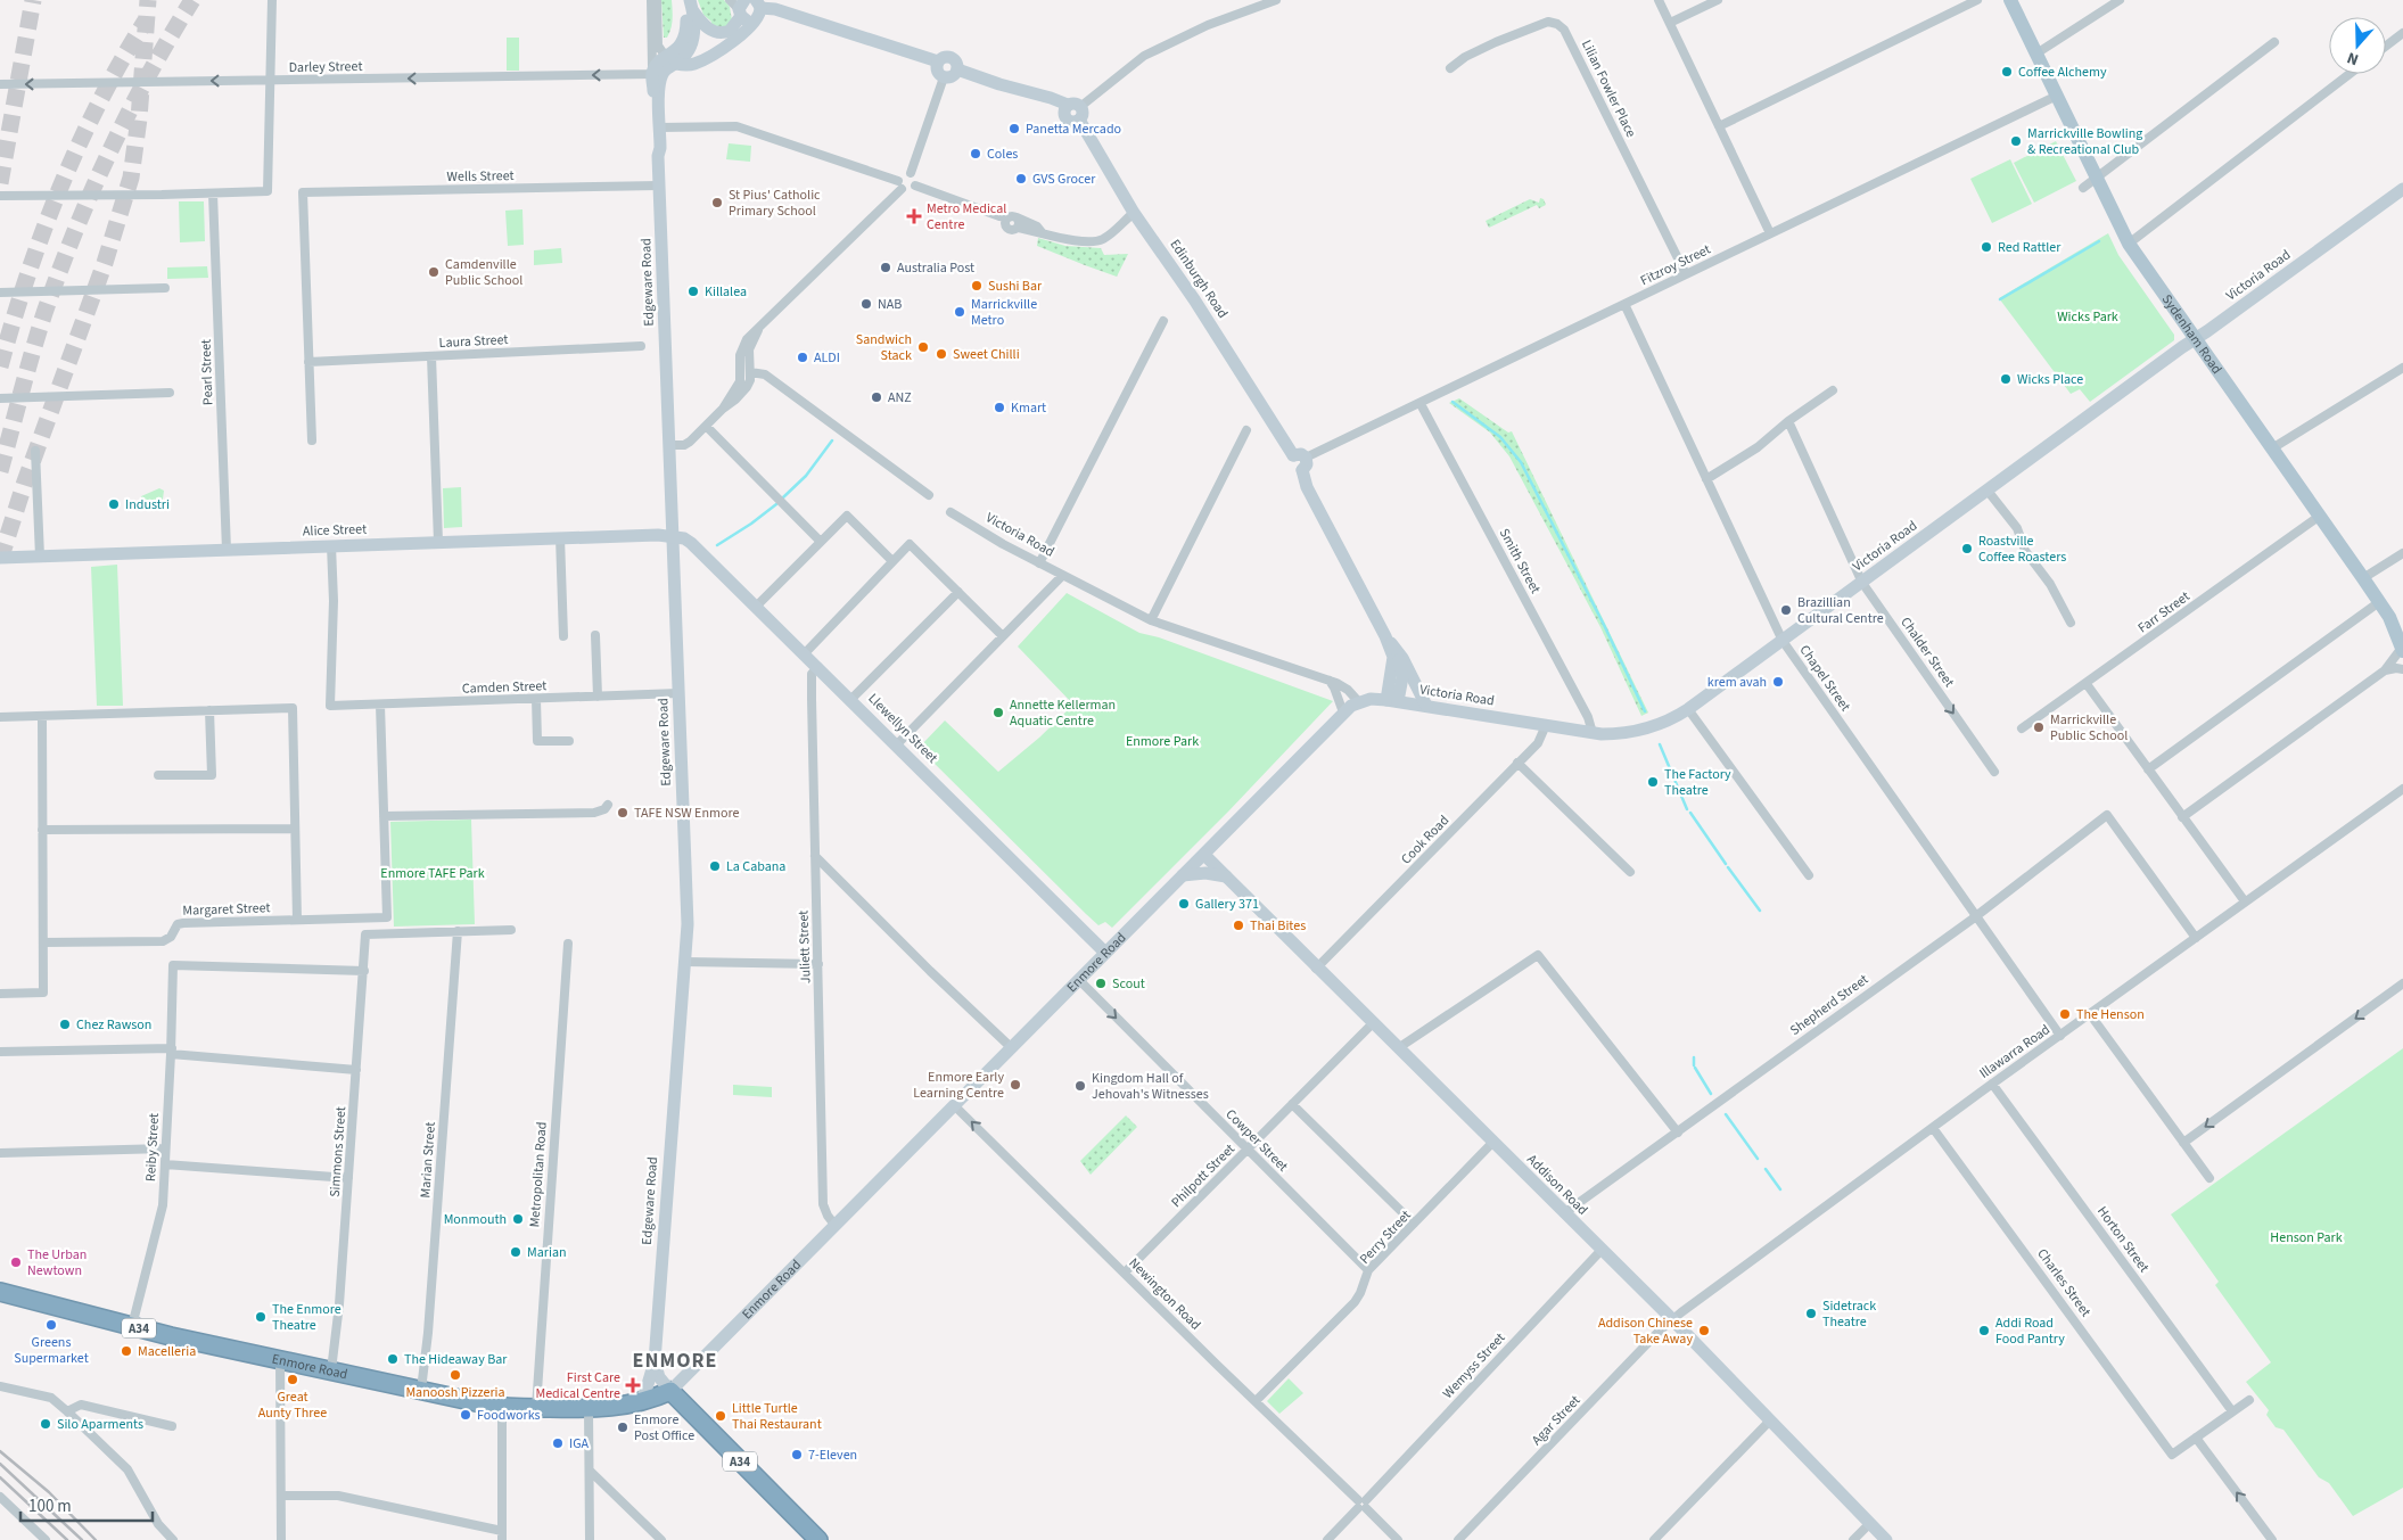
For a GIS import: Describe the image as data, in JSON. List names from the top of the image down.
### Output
{
  "streets": {
    "highway": ["Enmore Road", "A34"],
    "main road": [
      "Victoria Road",
      "Edinburgh Road",
      "Edgeware Road",
      "Sydenham Road",
      "Alice Street",
      "Llewellyn Street",
      "Addison Road"
    ],
    "street": [
      "Darley Street",
      "Lilian Fowler Place",
      "Wells Street",
      "Fitzroy Street",
      "Laura Street",
      "Pearl Street",
      "Smith Street",
      "Farr Street",
      "Chalder Street",
      "Chapel Street",
      "Camden Street",
      "Cook Road",
      "Margaret Street",
      "Juliett Street",
      "Shepherd Street",
      "Illawarra Road",
      "Cowper Street",
      "Reiby Street",
      "Simmons Street",
      "Marian Street",
      "Metropolitan Road",
      "Philpott Street",
      "Perry Street",
      "Horton Street",
      "Charles Street",
      "Newington Road",
      "Wemyss Street",
      "Agar Street"
    ]
  },
  "crossings": [
    ["Lilian Fowler Place", "Fitzroy Street"],
    ["Wells Street", "Edgeware Road"],
    ["Wells Street", "Laura Street"],
    ["Fitzroy Street", "Edinburgh Road"],
    ["Fitzroy Street", "Sydenham Road"],
    ["Fitzroy Street", "Smith Street"],
    ["Fitzroy Street", "Chapel Street"],
    ["Victoria Road", "Edinburgh Road"],
    ["Victoria Road", "Sydenham Road"],
    ["Victoria Road", "Smith Street"],
    ["Victoria Road", "Chalder Street"],
    ["Victoria Road", "Chapel Street"],
    ["Victoria Road", "Cook Road"],
    ["Victoria Road", "Enmore Road"],
    ["Edgeware Road", "Alice Street"],
    ["Edgeware Road", "Camden Street"],
    ["Edgeware Road", "Llewellyn Street"],
    ["Edgeware Road", "Enmore Road"],
    ["Sydenham Road", "Farr Street"],
    ["Pearl Street", "Alice Street"],
    ["Alice Street", "Camden Street"],
    ["Alice Street", "Llewellyn Street"],
    ["Chapel Street", "Shepherd Street"],
    ["Chapel Street", "Illawarra Road"],
    ["Llewellyn Street", "Juliett Street"],
    ["Llewellyn Street", "Enmore Road"],
    ["Cook Road", "Addison Road"],
    ["Juliett Street", "Enmore Road"],
    ["Enmore Road", "Cowper Street"],
    ["Enmore Road", "Reiby Street"],
    ["Enmore Road", "Simmons Street"],
    ["Enmore Road", "Marian Street"],
    ["Enmore Road", "Metropolitan Road"],
    ["Enmore Road", "Addison Road"],
    ["Enmore Road", "Newington Road"],
    ["Enmore Road", "A34"],
    ["Shepherd Street", "Illawarra Road"],
    ["Shepherd Street", "Addison Road"],
    ["Illawarra Road", "Addison Road"],
    ["Illawarra Road", "Horton Street"],
    ["Illawarra Road", "Charles Street"],
    ["Illawarra Road", "Agar Street"],
    ["Cowper Street", "Philpott Street"],
    ["Cowper Street", "Perry Street"],
    ["Reiby Street", "Simmons Street"],
    ["Simmons Street", "Marian Street"],
    ["Philpott Street", "Addison Road"],
    ["Philpott Street", "Newington Road"],
    ["Addison Road", "Perry Street"],
    ["Addison Road", "Wemyss Street"],
    ["Addison Road", "Agar Street"],
    ["Perry Street", "Newington Road"],
    ["Newington Road", "Wemyss Street"]
  ],
  "one_way": [
    "Darley Street",
    "Chalder Street",
    "Cowper Street",
    "Newington Road"
  ],
  "districts": ["ENMORE"],
  "parks": [
    "Wicks Park",
    "Enmore Park",
    "Enmore TAFE Park",
    "Henson Park"
  ],
  "places": {
    "other": [
      "Coffee Alchemy",
      "Panetta Mercado",
      "Marrickville Bowling & Recreational Club",
      "Coles",
      "GVS Grocer",
      "St Pius' Catholic Primary School",
      "Red Rattler",
      "Australia Post",
      "Camdenville Public School",
      "Sushi Bar",
      "Killalea",
      "NAB",
      "Marrickville Metro",
      "Sandwich Stack",
      "Sweet Chilli",
      "ALDI",
      "Wicks Place",
      "ANZ",
      "Kmart",
      "Industri",
      "Roastville Coffee Roasters",
      "Brazillian Cultural Centre",
      "krem avah",
      "Annette Kellerman Aquatic Centre",
      "Marrickville Public School",
      "The Factory Theatre",
      "TAFE NSW Enmore",
      "La Cabana",
      "Gallery 371",
      "Thai Bites",
      "Scout",
      "The Henson",
      "Chez Rawson",
      "Enmore Early Learning Centre",
      "Kingdom Hall of Jehovah's Witnesses",
      "Monmouth",
      "Marian",
      "The Urban Newtown",
      "Sidetrack Theatre",
      "The Enmore Theatre",
      "Greens Supermarket",
      "Addison Chinese Take Away",
      "Addi Road Food Pantry",
      "Macelleria",
      "The Hideaway Bar",
      "Manoosh Pizzeria",
      "Great Aunty Three",
      "Foodworks",
      "Little Turtle Thai Restaurant",
      "Silo Aparments",
      "Enmore Post Office",
      "IGA",
      "7-Eleven"
    ],
    "health": ["Metro Medical Centre", "First Care Medical Centre"]
  },
  "scale_bar": "100 m",
  "north": "bottom"
}
